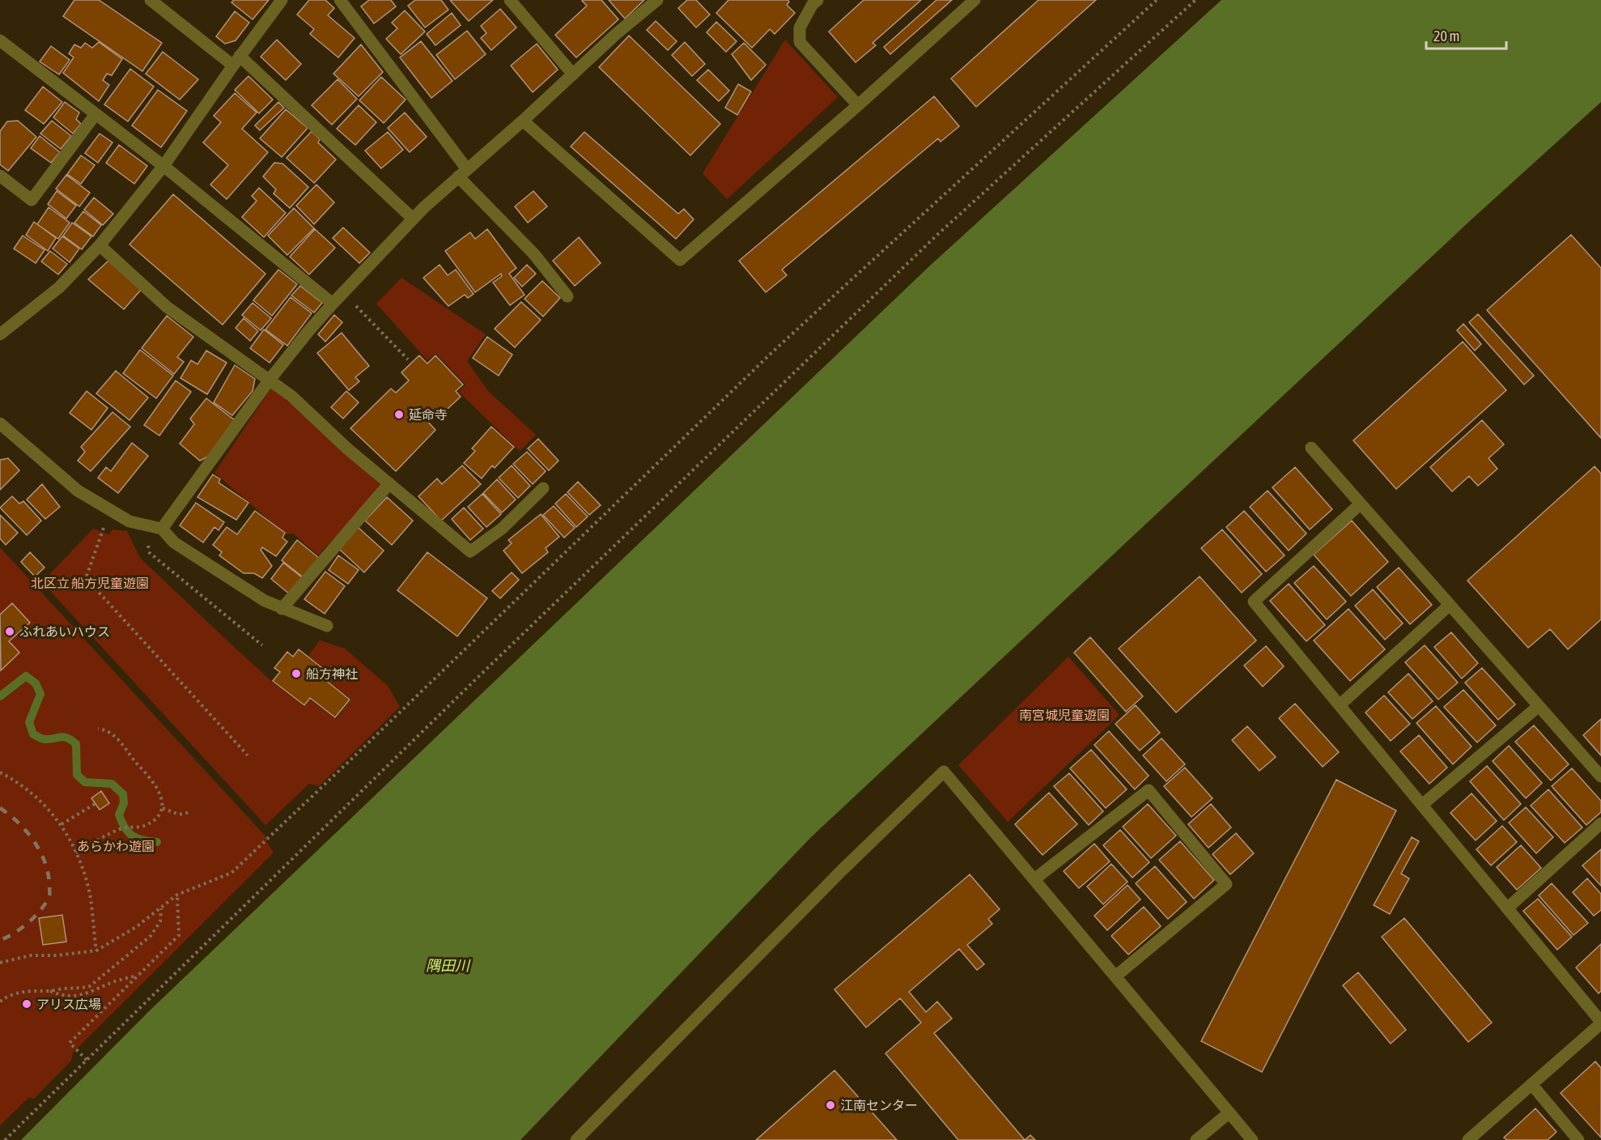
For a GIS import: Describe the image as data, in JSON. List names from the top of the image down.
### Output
{
  "water": ["隅田川"],
  "parks": ["北区立 船方児童遊園", "南宮城児童遊園", "あらかわ遊園"],
  "places": [
    "延命寺",
    "ふれあいハウス",
    "船方神社",
    "アリス広場",
    "江南センター"
  ],
  "scale_bar": "20 m"
}
